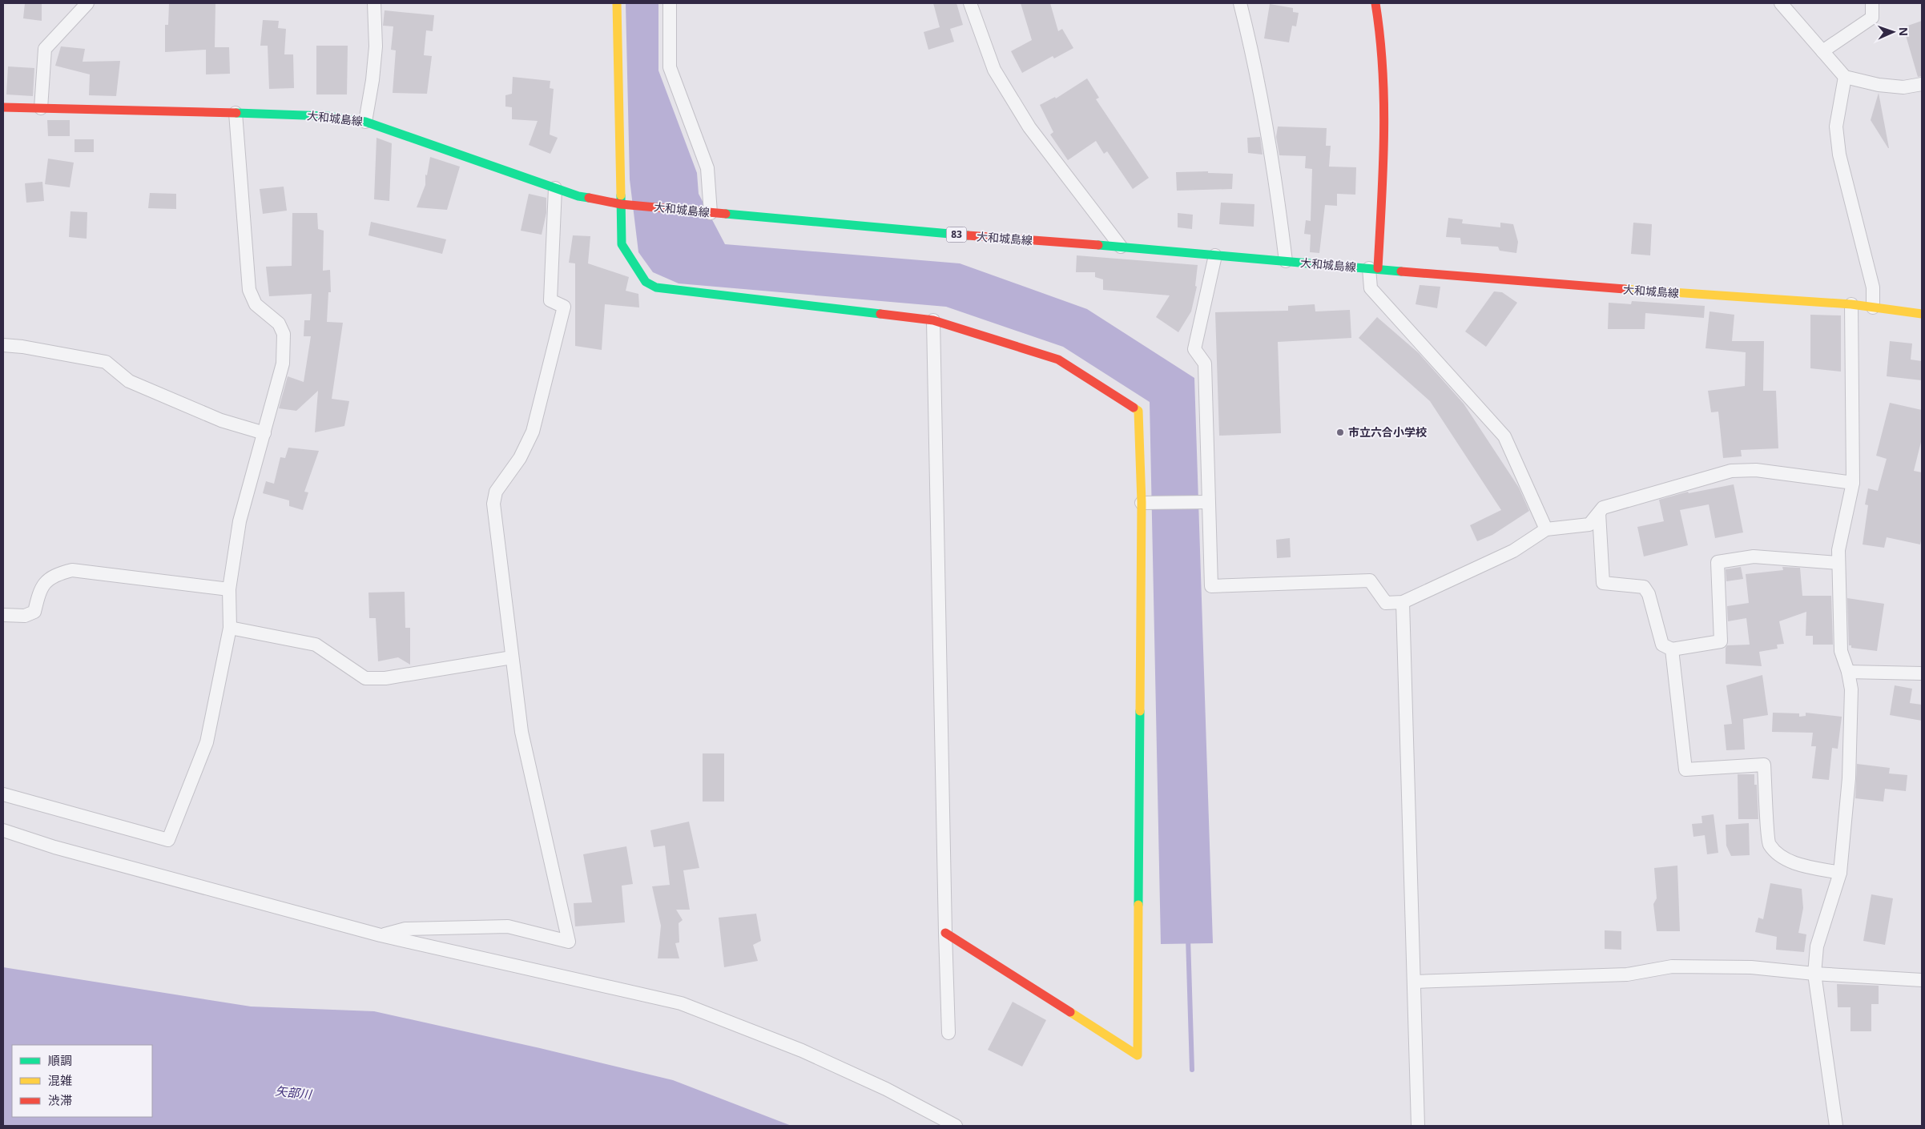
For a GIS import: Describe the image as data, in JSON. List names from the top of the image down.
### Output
{
  "streets": {
    "main road": ["大和城島線", "83"]
  },
  "water": ["矢部川"],
  "places": ["市立六合小学校"],
  "legend": ["順調", "混雑", "渋滞"],
  "north": "right"
}
